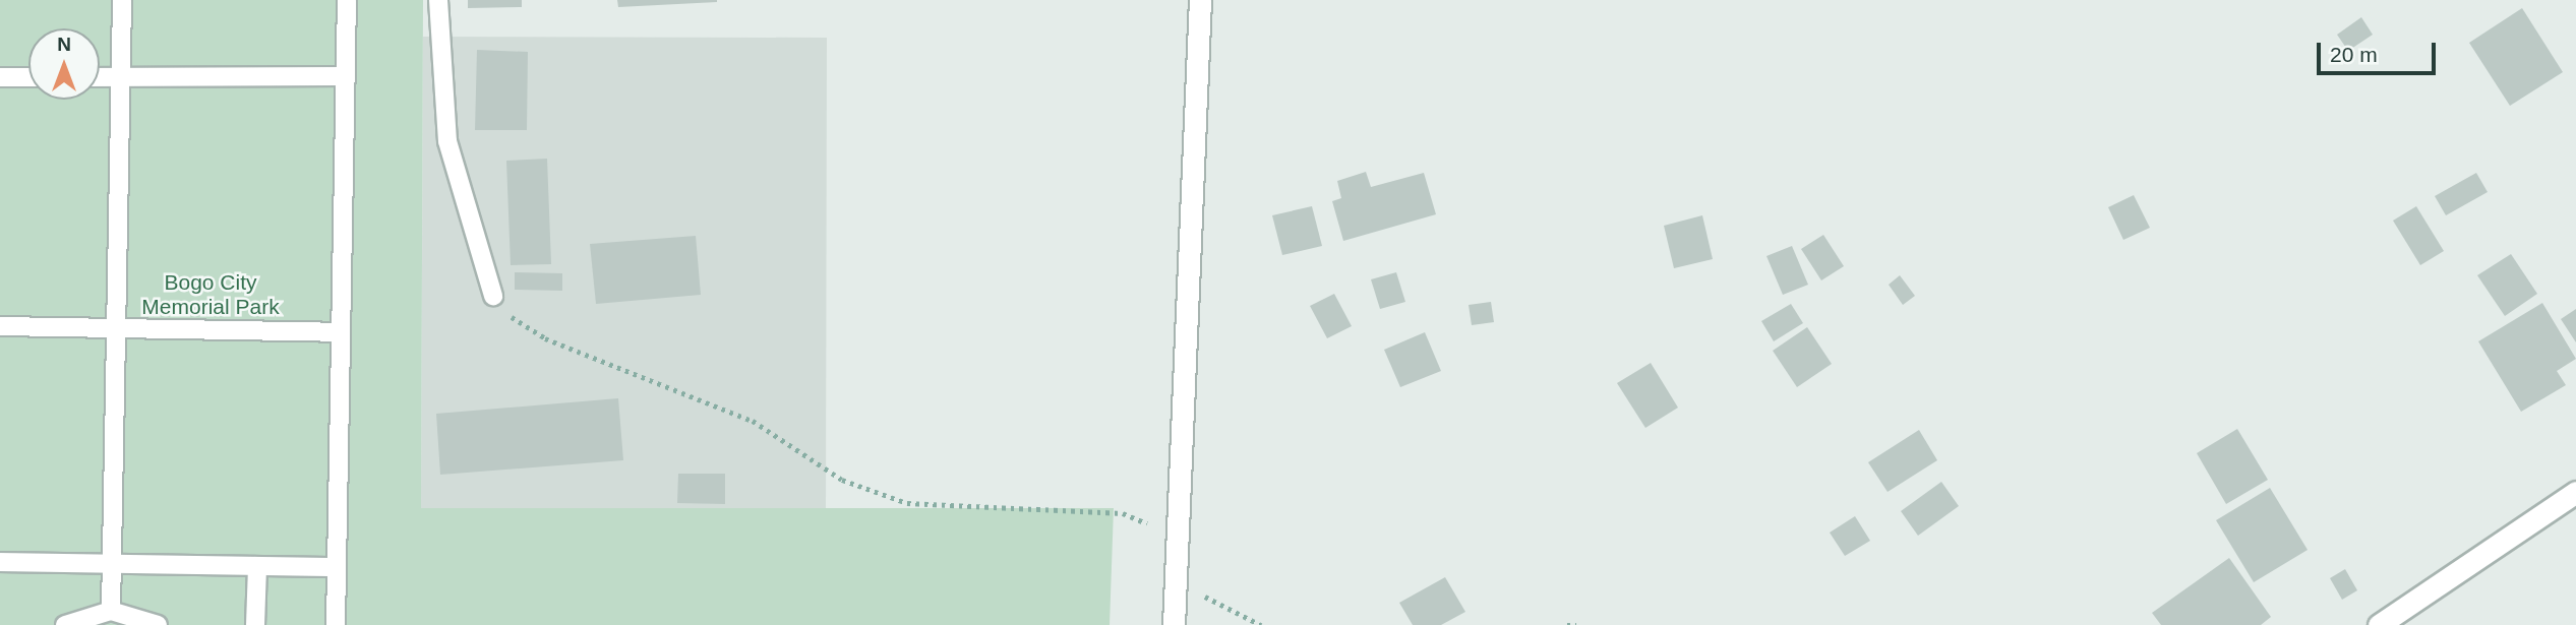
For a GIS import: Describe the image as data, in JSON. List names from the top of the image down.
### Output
{
  "parks": ["Bogo City Memorial Park"],
  "scale_bar": "20 m",
  "north": "top"
}
